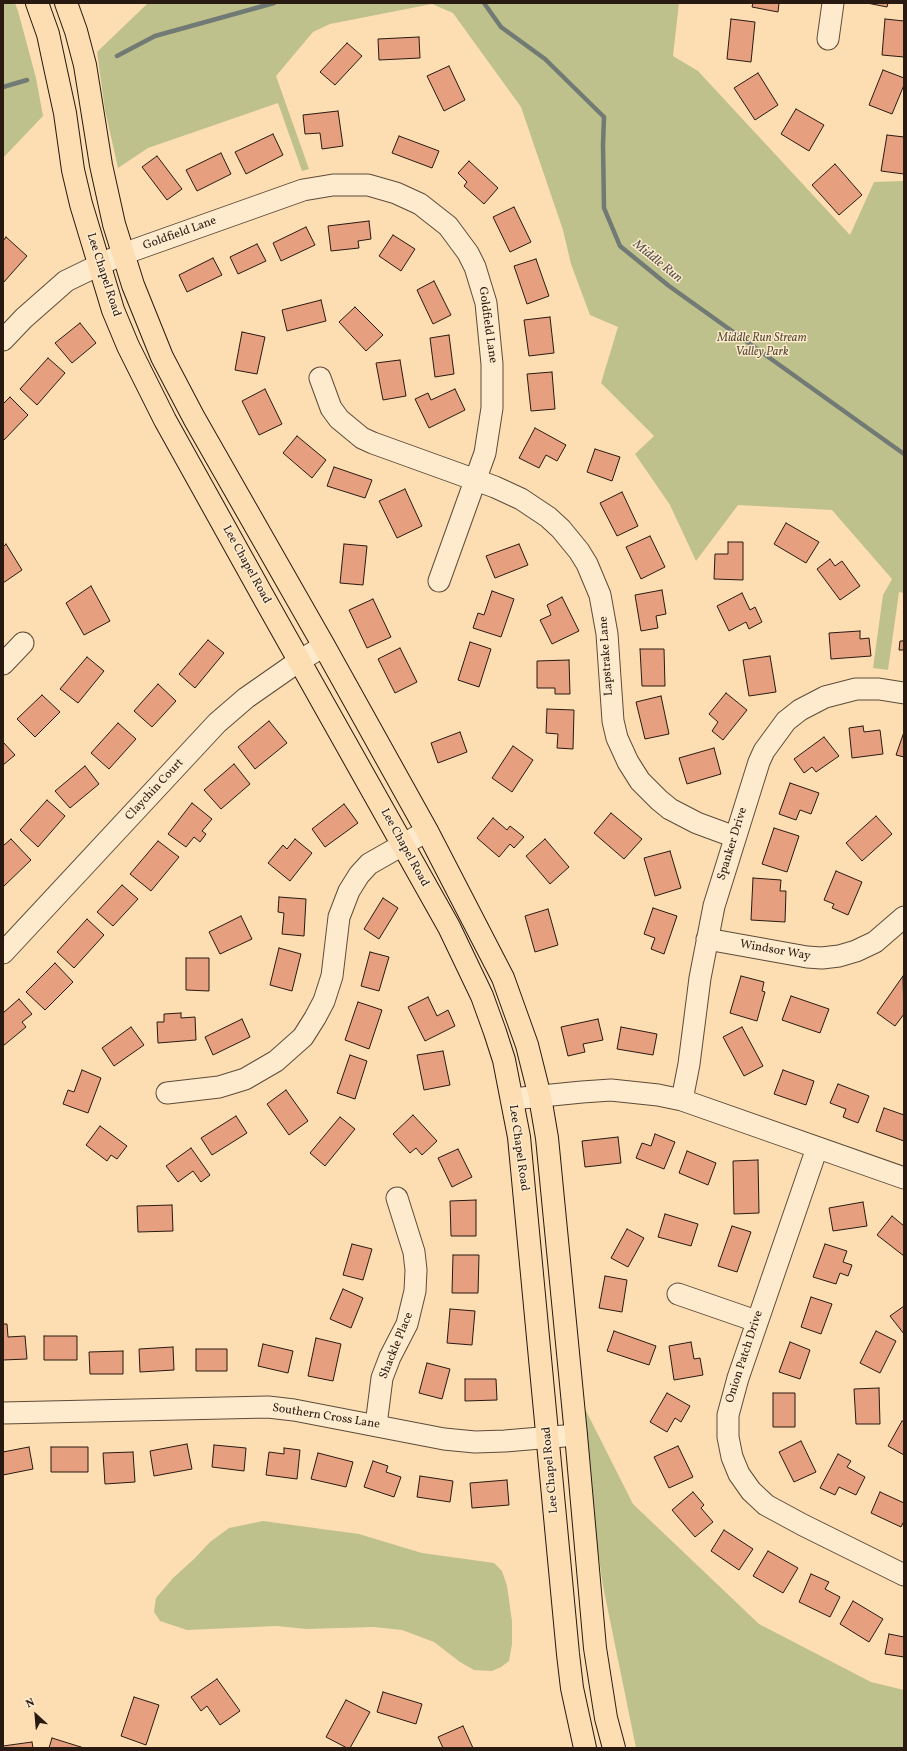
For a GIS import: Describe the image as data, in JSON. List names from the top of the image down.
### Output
{
  "streets": {
    "main road": ["Lee Chapel Road"],
    "street": [
      "Goldfield Lane",
      "Lapstrake Lane",
      "Claychin Court",
      "Spanker Drive",
      "Windsor Way",
      "Shackle Place",
      "Onion Patch Drive",
      "Southern Cross Lane"
    ]
  },
  "crossings": [
    ["Goldfield Lane", "Lee Chapel Road"],
    ["Goldfield Lane", "Lapstrake Lane"],
    ["Lee Chapel Road", "Claychin Court"],
    ["Lee Chapel Road", "Southern Cross Lane"],
    ["Lapstrake Lane", "Spanker Drive"],
    ["Spanker Drive", "Windsor Way"],
    ["Shackle Place", "Southern Cross Lane"]
  ],
  "water": ["Middle Run"],
  "parks": ["Middle Run Stream Valley Park"],
  "north": "top left"
}
